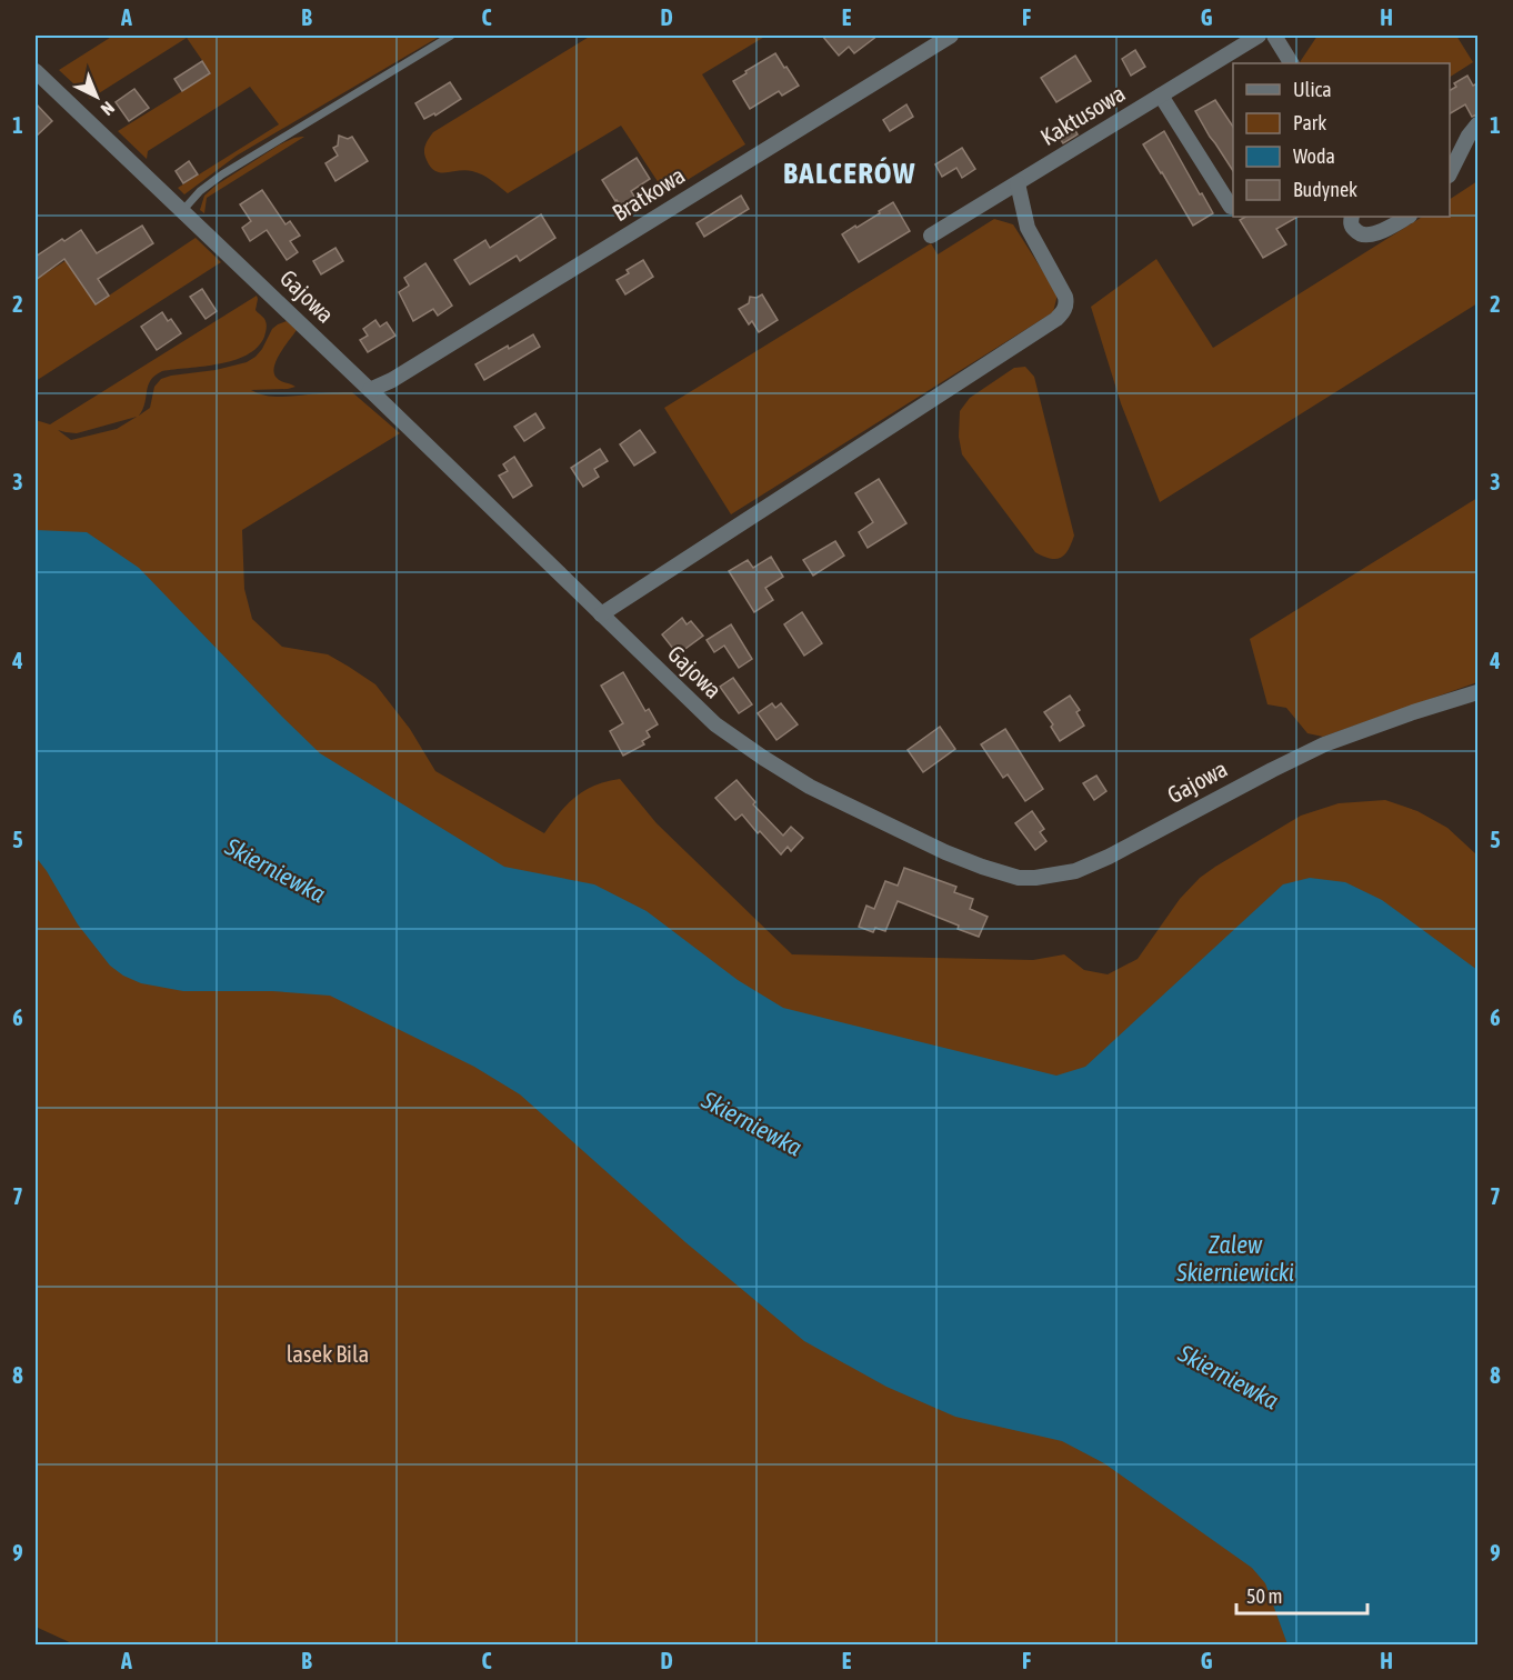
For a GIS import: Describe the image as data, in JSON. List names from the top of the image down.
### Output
{
  "streets": {
    "street": ["Kaktusowa", "Bratkowa", "Gajowa"]
  },
  "crossings": [
    ["Bratkowa", "Gajowa"]
  ],
  "districts": ["BALCERÓW"],
  "water": ["Skierniewka", "Zalew Skierniewicki"],
  "parks": ["lasek Bila"],
  "legend": [
    "Ulica",
    "Park",
    "Woda",
    "Budynek"
  ],
  "scale_bar": "50 m",
  "north": "bottom right",
  "grid": {
    "columns": [
      "A",
      "B",
      "C",
      "D",
      "E",
      "F",
      "G",
      "H"
    ],
    "rows": [
      "1",
      "2",
      "3",
      "4",
      "5",
      "6",
      "7",
      "8",
      "9"
    ]
  }
}
